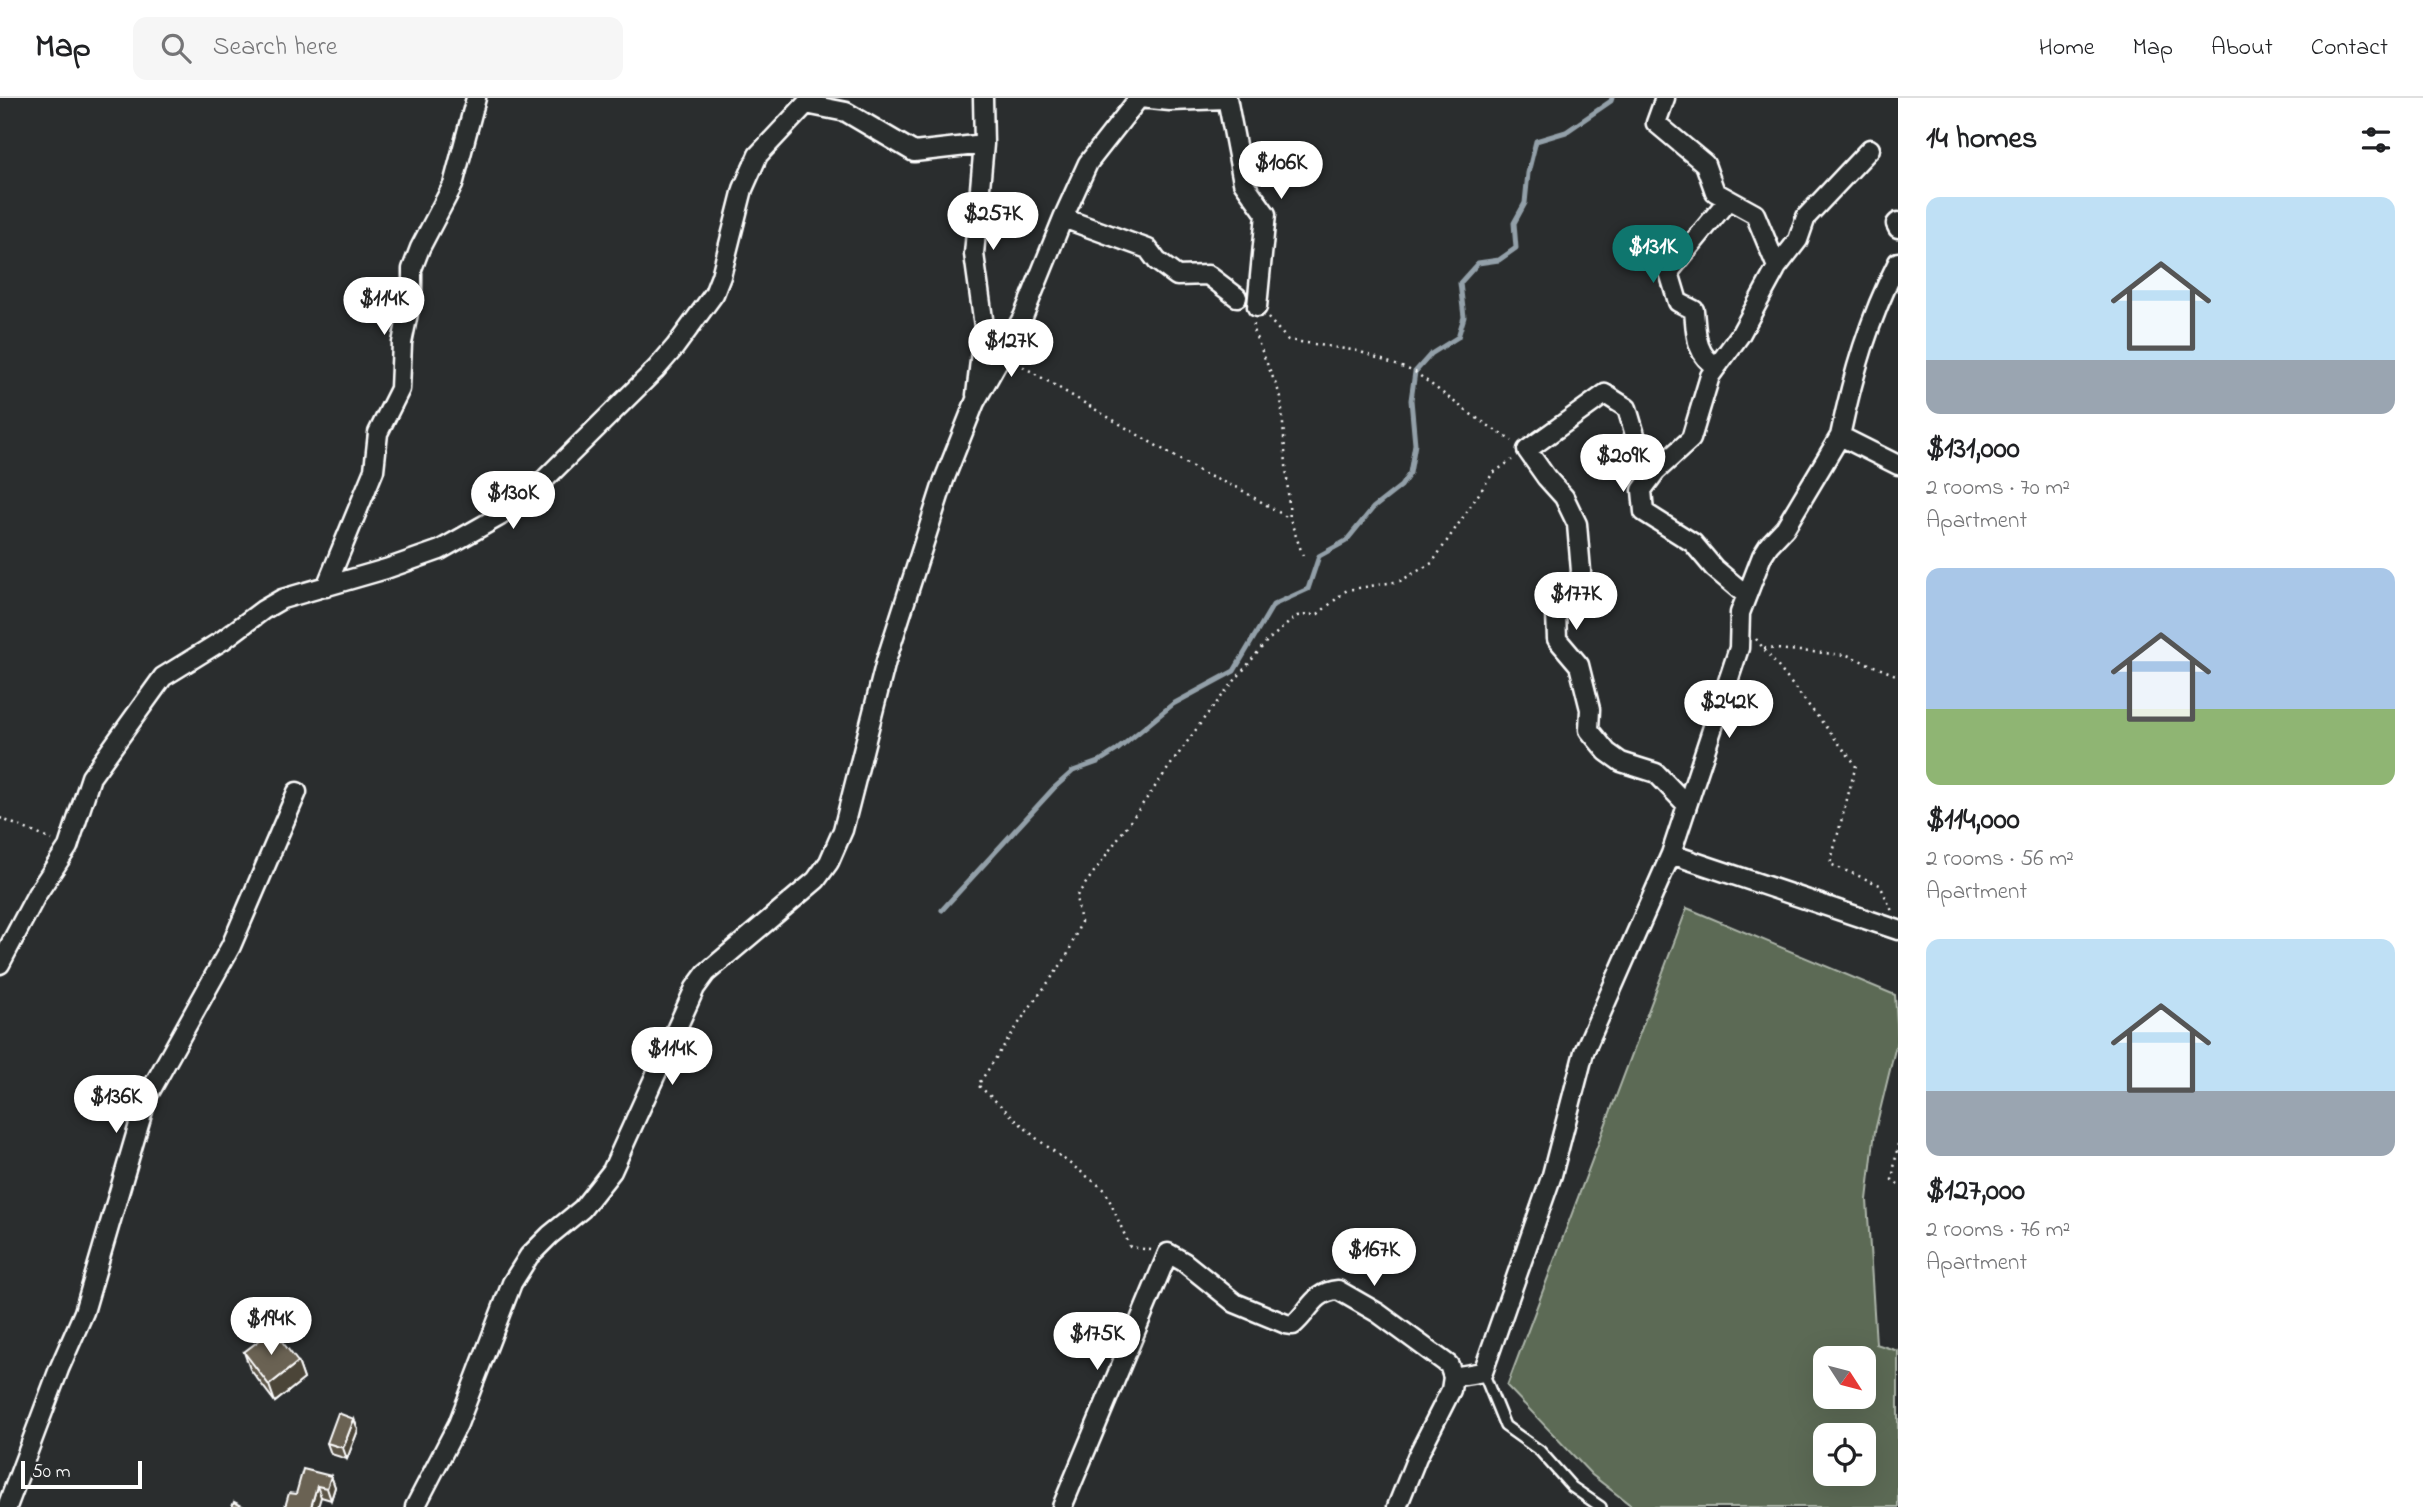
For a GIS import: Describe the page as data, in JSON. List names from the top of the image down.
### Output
{
  "scale_bar": "50 m",
  "north": "bottom right",
  "page": {
    "header": "Map",
    "search": "Search here",
    "nav": [
      "Home",
      "Map",
      "About",
      "Contact"
    ],
    "heading": "14 homes",
    "price": [
      "$106K",
      "$257K",
      "$131K",
      "$114K",
      "$127K",
      "$209K",
      "$130K",
      "$177K",
      "$242K",
      "$114K",
      "$136K",
      "$167K",
      "$194K",
      "$175K"
    ],
    "list": [
      {
        "name": "$131,000",
        "note": "2 rooms · 70 m² · Apartment"
      },
      {
        "name": "$114,000",
        "note": "2 rooms · 56 m² · Apartment"
      },
      {
        "name": "$127,000",
        "note": "2 rooms · 76 m² · Apartment"
      }
    ],
    "scale": "50 m"
  }
}
